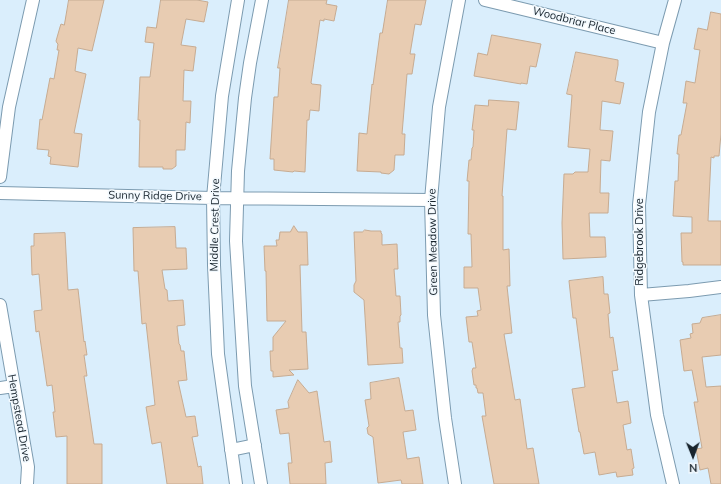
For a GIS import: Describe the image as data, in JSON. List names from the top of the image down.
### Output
{
  "streets": {
    "street": [
      "Woodbriar Place",
      "Sunny Ridge Drive",
      "Middle Crest Drive",
      "Green Meadow Drive",
      "Ridgebrook Drive",
      "Hempstead Drive"
    ]
  },
  "crossings": [
    ["Woodbriar Place", "Ridgebrook Drive"],
    ["Sunny Ridge Drive", "Middle Crest Drive"],
    ["Sunny Ridge Drive", "Green Meadow Drive"]
  ],
  "north": "bottom"
}
